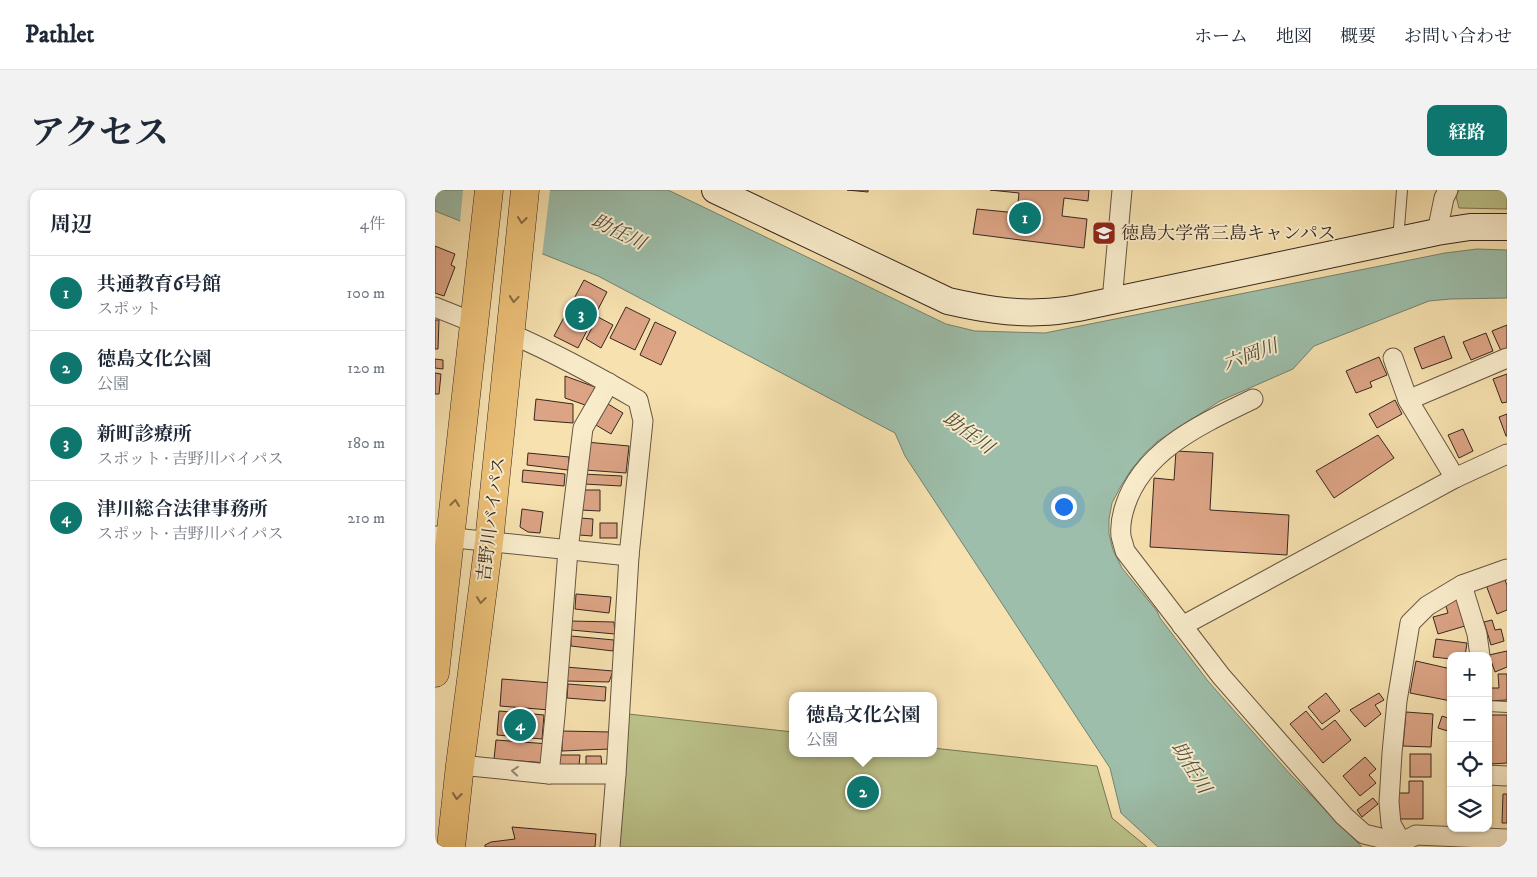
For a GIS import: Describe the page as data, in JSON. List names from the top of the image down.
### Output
{
  "streets": {
    "highway": ["吉野川バイパス"]
  },
  "water": ["助任川", "六岡川"],
  "places": {
    "school or university": ["徳島大学常三島キャンパス"]
  },
  "page": {
    "header": "Pathlet",
    "nav": [
      "ホーム",
      "地図",
      "概要",
      "お問い合わせ"
    ],
    "title": "アクセス",
    "buttons": "経路",
    "heading": ["周辺", "4件"],
    "pins": [
      "1",
      "3",
      "4",
      "2"
    ],
    "list": [
      {
        "mark": "1",
        "name": "共通教育6号館",
        "note": "スポット",
        "value": "100 m"
      },
      {
        "mark": "2",
        "name": "徳島文化公園",
        "note": "公園",
        "value": "120 m"
      },
      {
        "mark": "3",
        "name": "新町診療所",
        "note": "スポット · 吉野川バイパス",
        "value": "180 m"
      },
      {
        "mark": "4",
        "name": "津川総合法律事務所",
        "note": "スポット · 吉野川バイパス",
        "value": "210 m"
      }
    ],
    "map_buttons": ["+", "−"],
    "popup": ["徳島文化公園", "公園"]
  }
}
